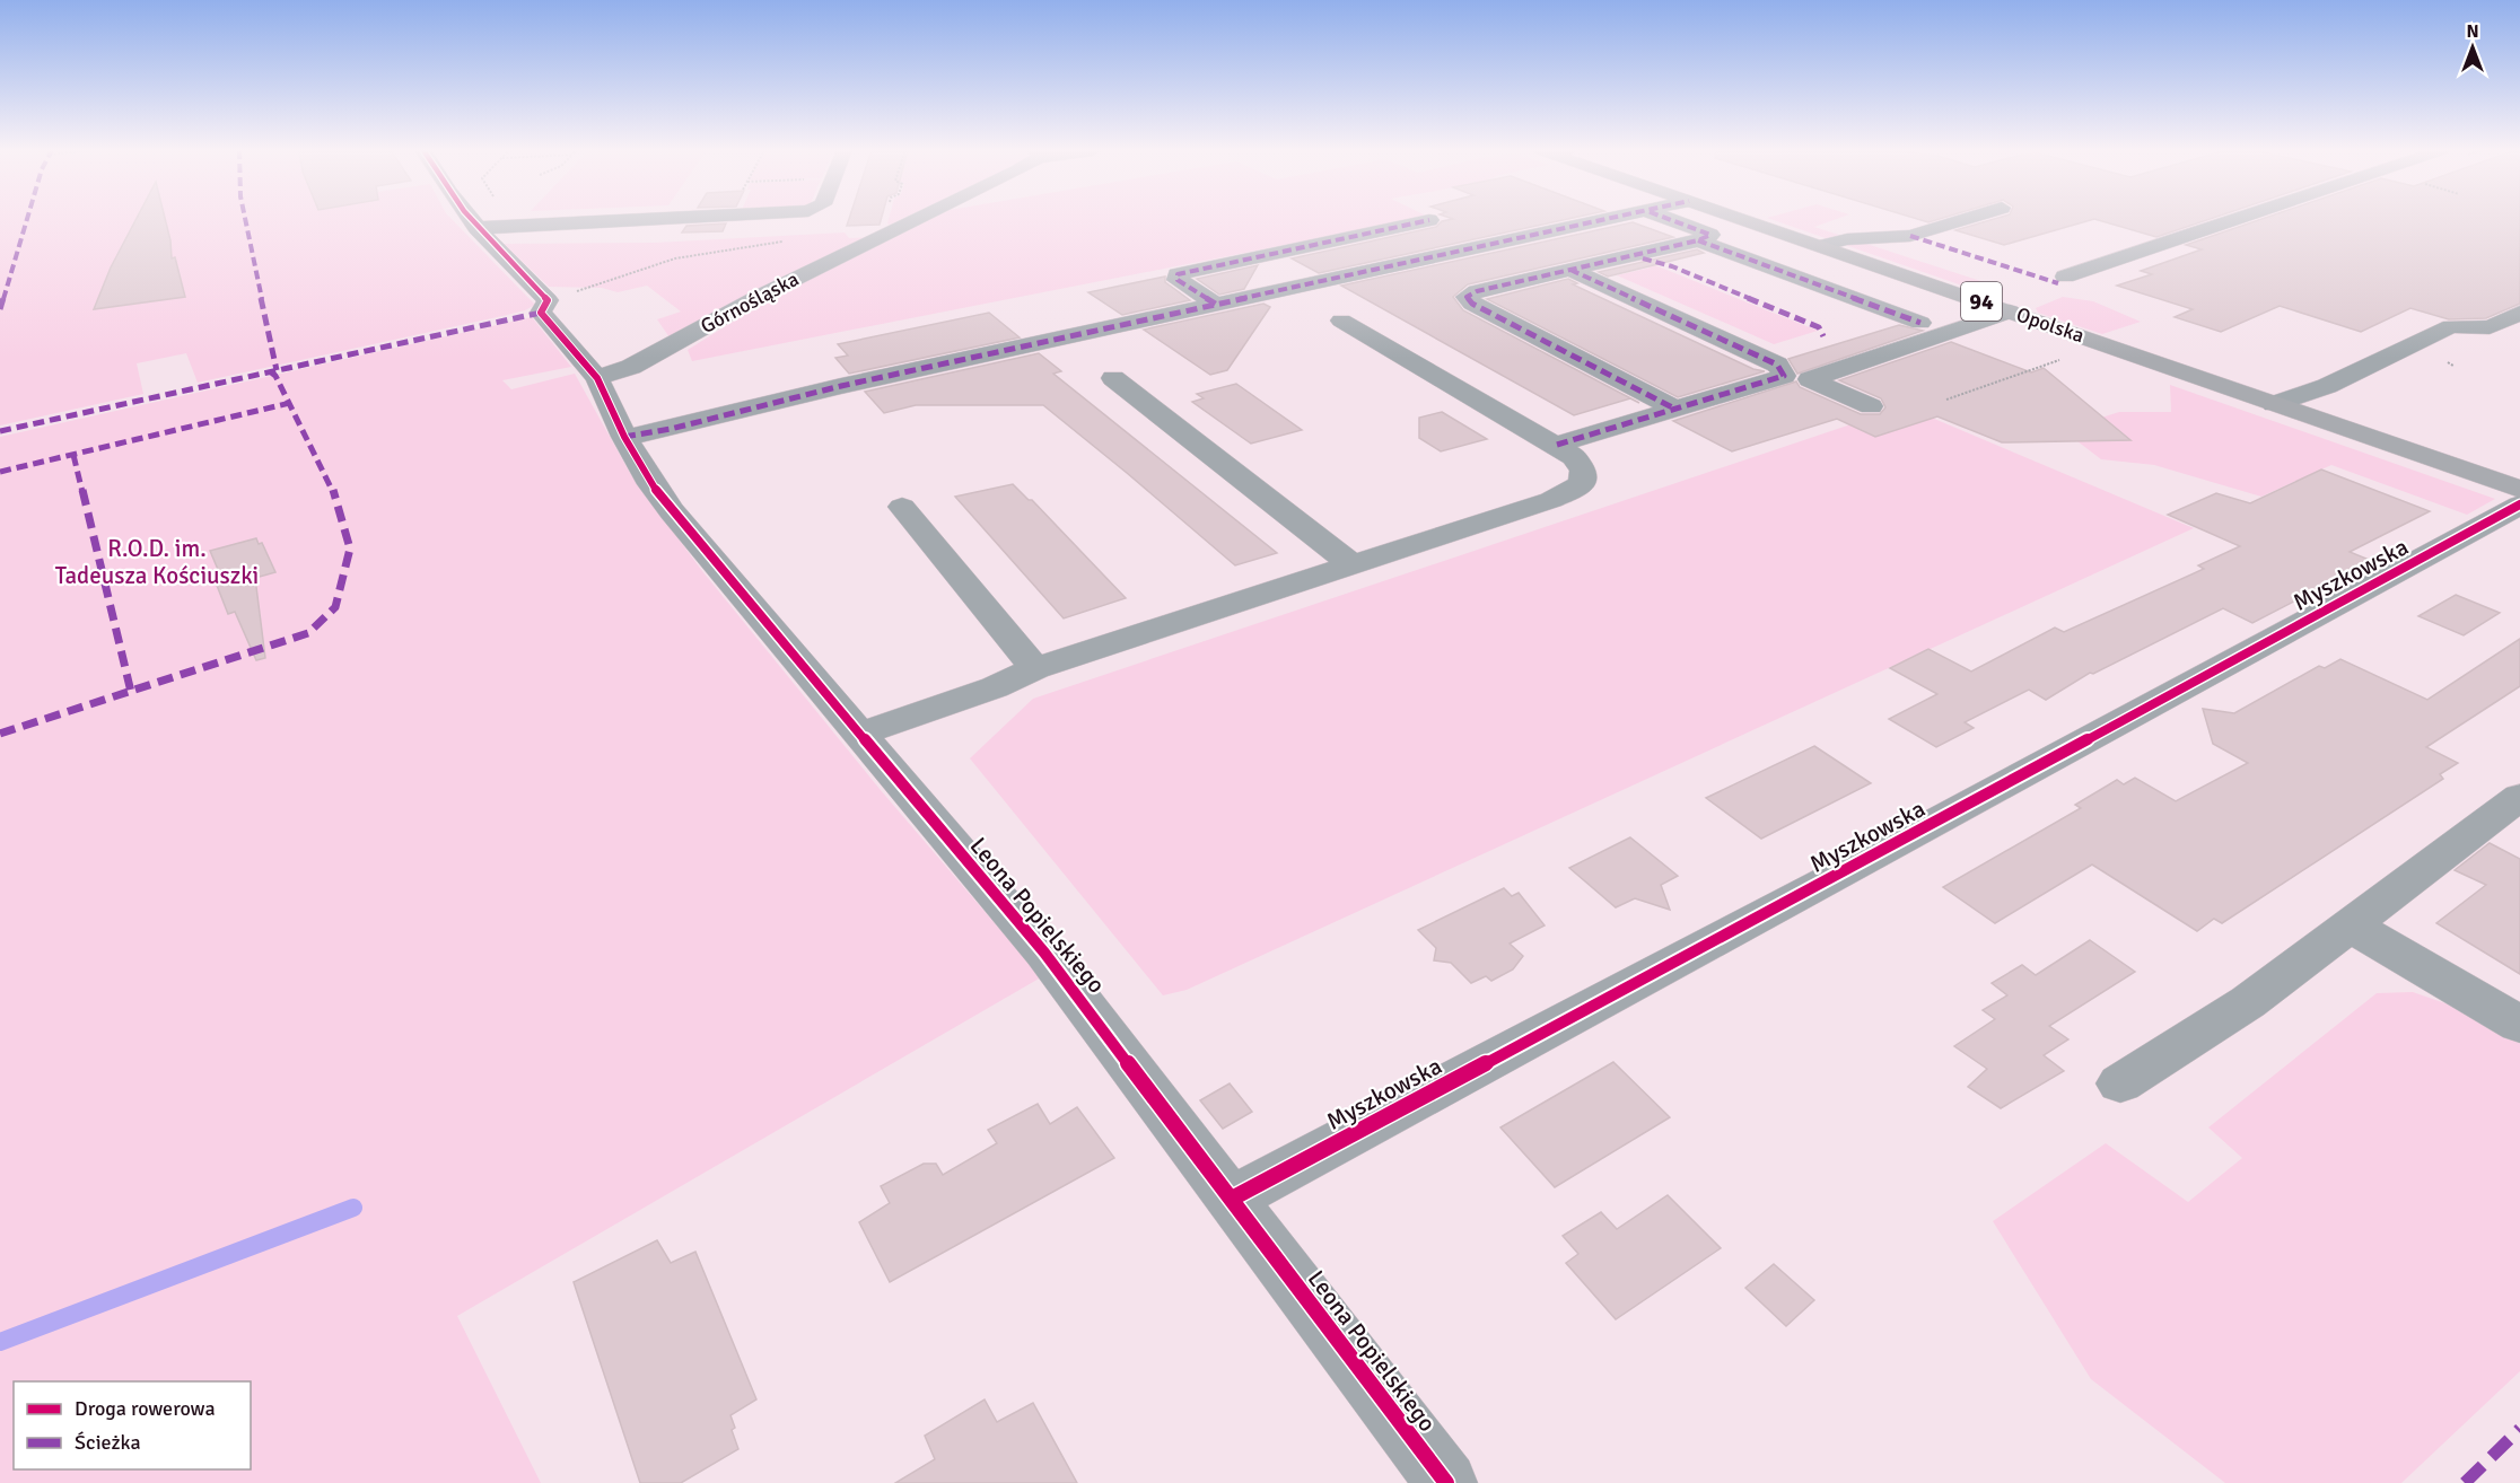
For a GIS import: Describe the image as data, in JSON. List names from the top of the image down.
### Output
{
  "streets": {
    "main road": ["94", "Opolska"],
    "street": ["Górnośląska", "Myszkowska", "Leona Popielskiego"]
  },
  "crossings": [
    ["Górnośląska", "Leona Popielskiego"],
    ["Myszkowska", "Leona Popielskiego"]
  ],
  "parks": ["R.O.D. im. Tadeusza Kościuszki"],
  "legend": ["Droga rowerowa", "Ścieżka"],
  "north": "top"
}
